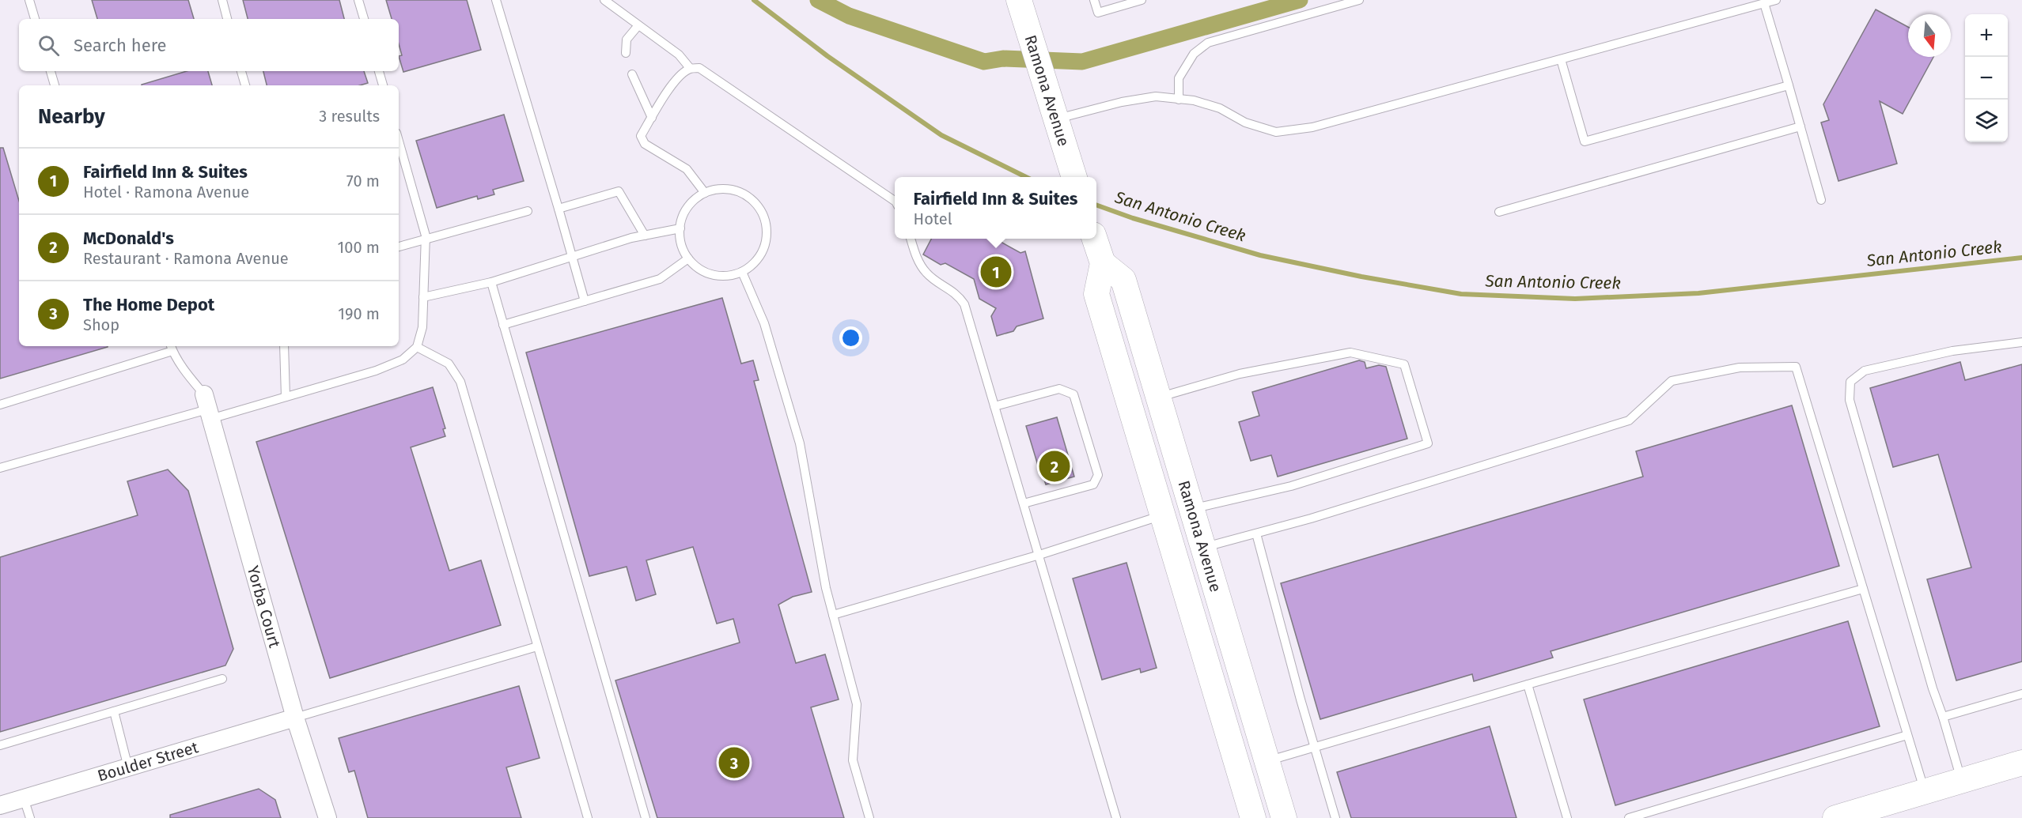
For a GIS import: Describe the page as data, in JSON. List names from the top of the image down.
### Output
{
  "streets": {
    "main road": ["Ramona Avenue"],
    "street": ["Yorba Court", "Boulder Street"]
  },
  "crossings": [
    ["Yorba Court", "Boulder Street"]
  ],
  "water": ["San Antonio Creek"],
  "north": "bottom",
  "page": {
    "map_buttons": ["+", "−"],
    "search": "Search here",
    "heading": ["Nearby", "3 results"],
    "list": [
      {
        "mark": "1",
        "name": "Fairfield Inn & Suites",
        "note": "Hotel · Ramona Avenue",
        "value": "70 m"
      },
      {
        "mark": "2",
        "name": "McDonald's",
        "note": "Restaurant · Ramona Avenue",
        "value": "100 m"
      },
      {
        "mark": "3",
        "name": "The Home Depot",
        "note": "Shop",
        "value": "190 m"
      }
    ],
    "popup": ["Fairfield Inn & Suites", "Hotel"],
    "pins": ["1", "2", "3"]
  }
}
